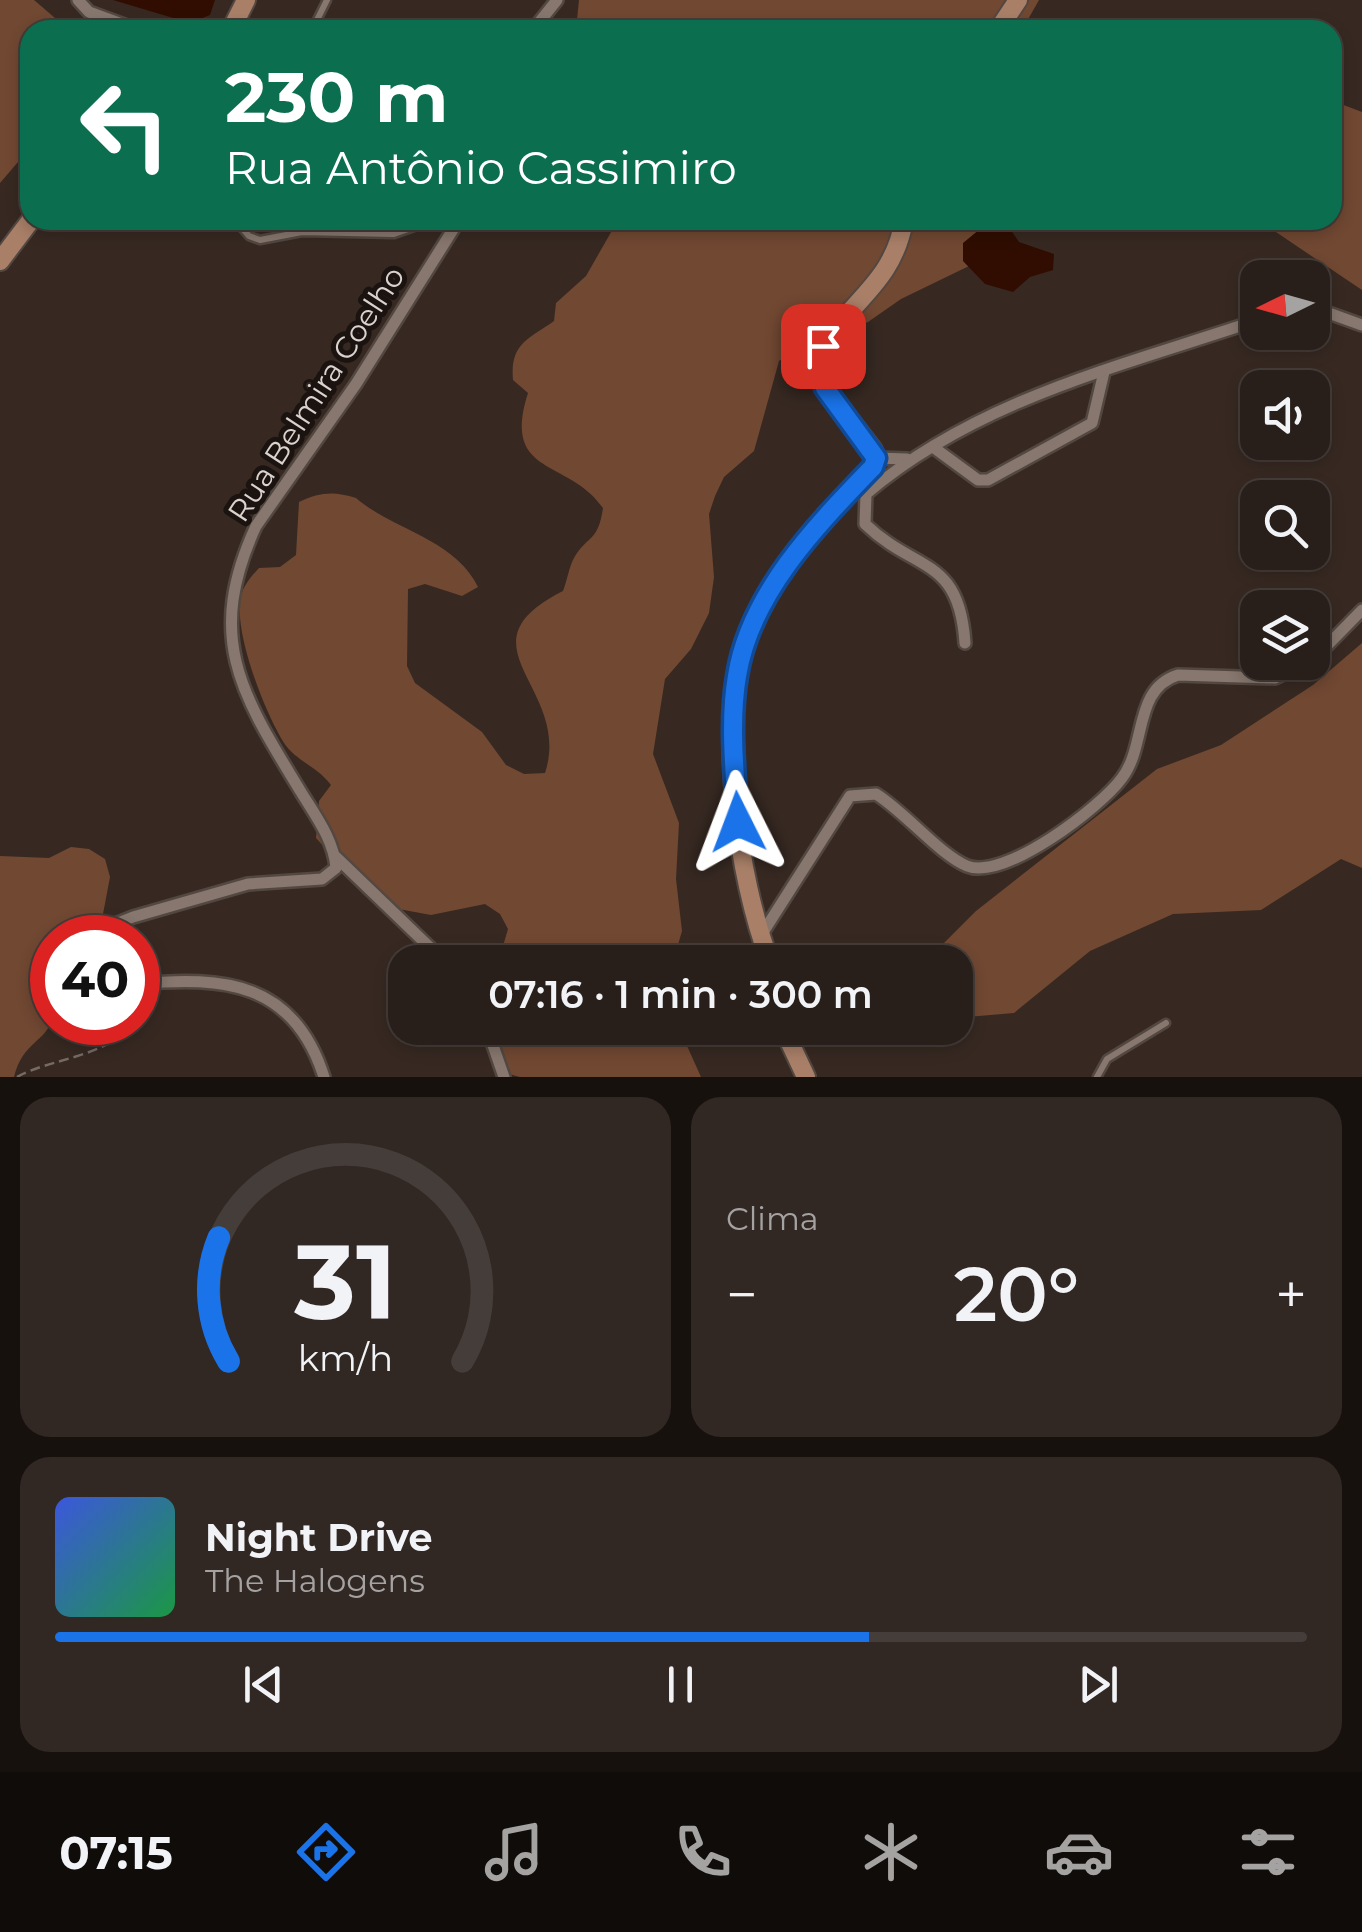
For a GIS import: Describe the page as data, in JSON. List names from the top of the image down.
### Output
{
  "streets": {
    "street": ["Rua Belmira Coelho"]
  },
  "north": "left",
  "page": {
    "turn": ["230 m", "Rua Antônio Cassimiro"],
    "limit": "40",
    "trip": "07:16 · 1 min · 300 m",
    "tile": "Clima",
    "heat": ["−", "20°", "+"],
    "song": ["Night Drive", "The Halogens"],
    "tabs": "07:15",
    "gauge": ["31", "km/h"]
  }
}
